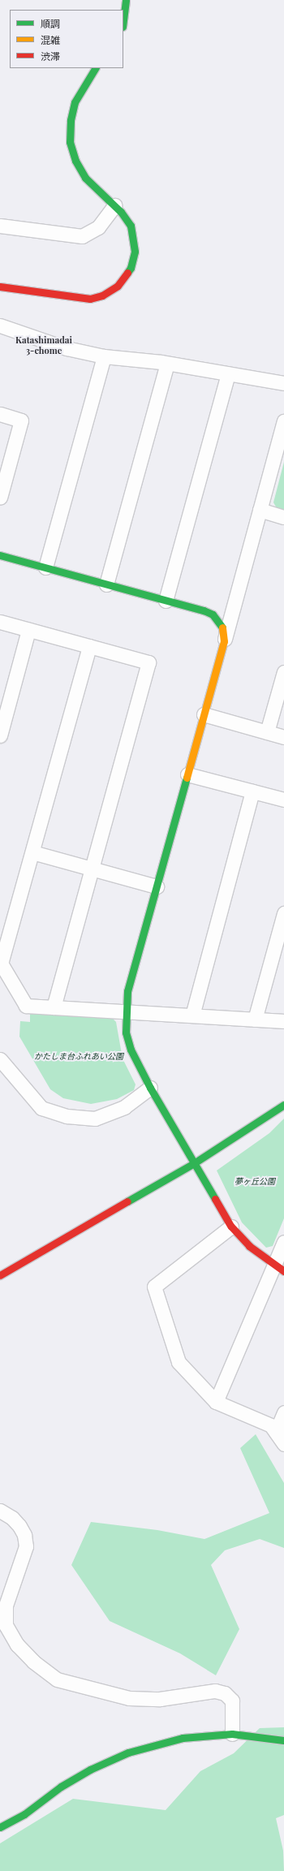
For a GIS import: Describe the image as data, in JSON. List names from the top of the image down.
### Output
{
  "districts": ["Katashimadai 3-chome"],
  "parks": ["かたしま台ふれあい公園", "夢ヶ丘公園"],
  "legend": ["順調", "混雑", "渋滞"]
}
